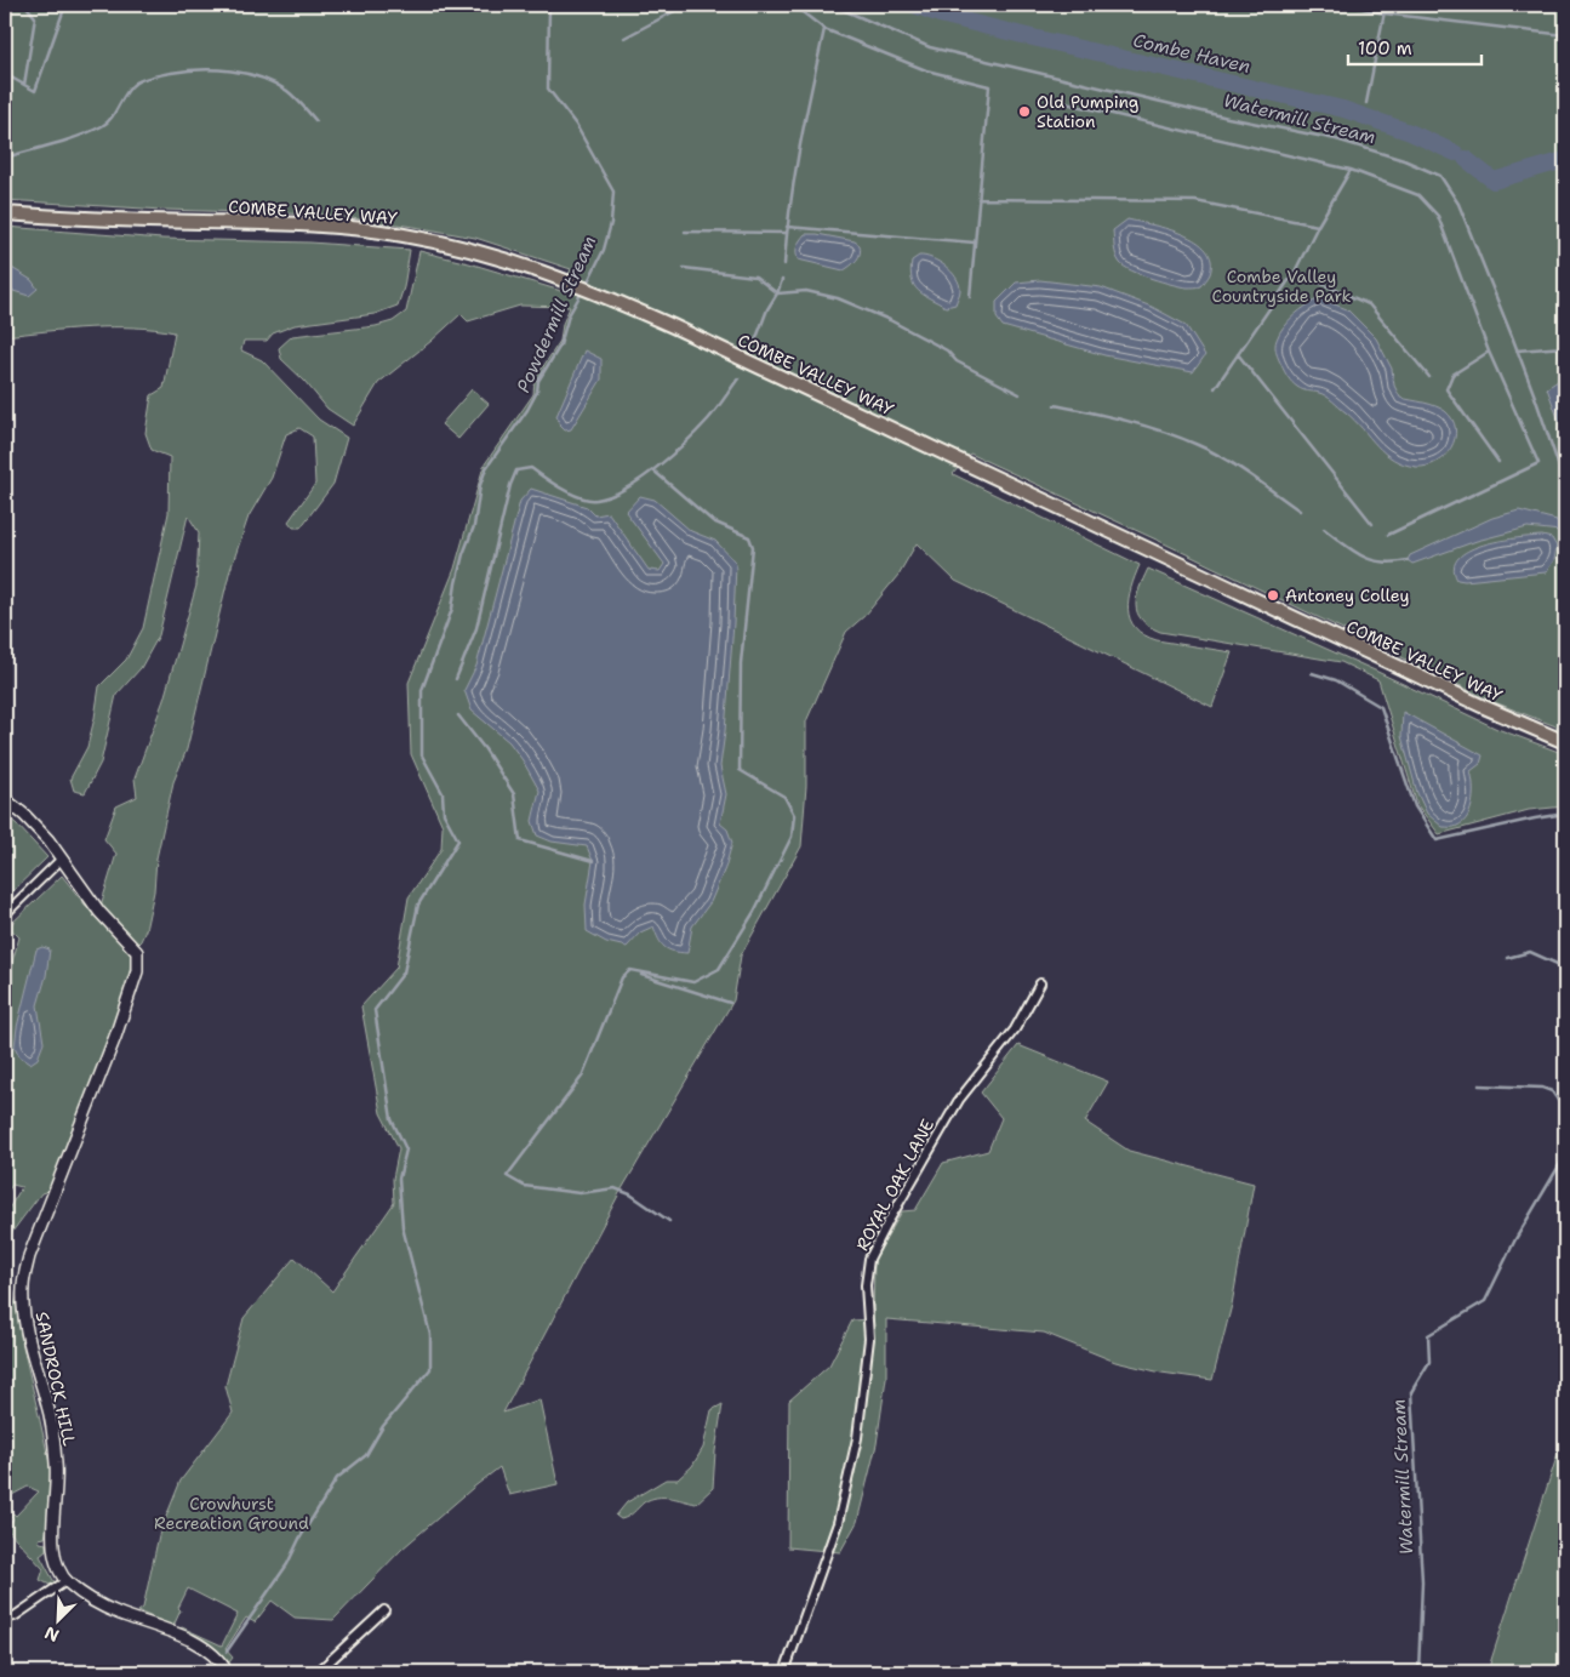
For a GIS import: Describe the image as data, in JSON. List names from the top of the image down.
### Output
{
  "streets": {
    "main road": ["COMBE VALLEY WAY"],
    "street": ["ROYAL OAK LANE", "SANDROCK HILL"]
  },
  "water": ["Combe Haven", "Watermill Stream", "Powdermill Stream"],
  "parks": ["Combe Valley Countryside Park", "Crowhurst Recreation Ground"],
  "places": ["Old Pumping Station", "Antoney Colley"],
  "scale_bar": "100 m",
  "north": "bottom left"
}
